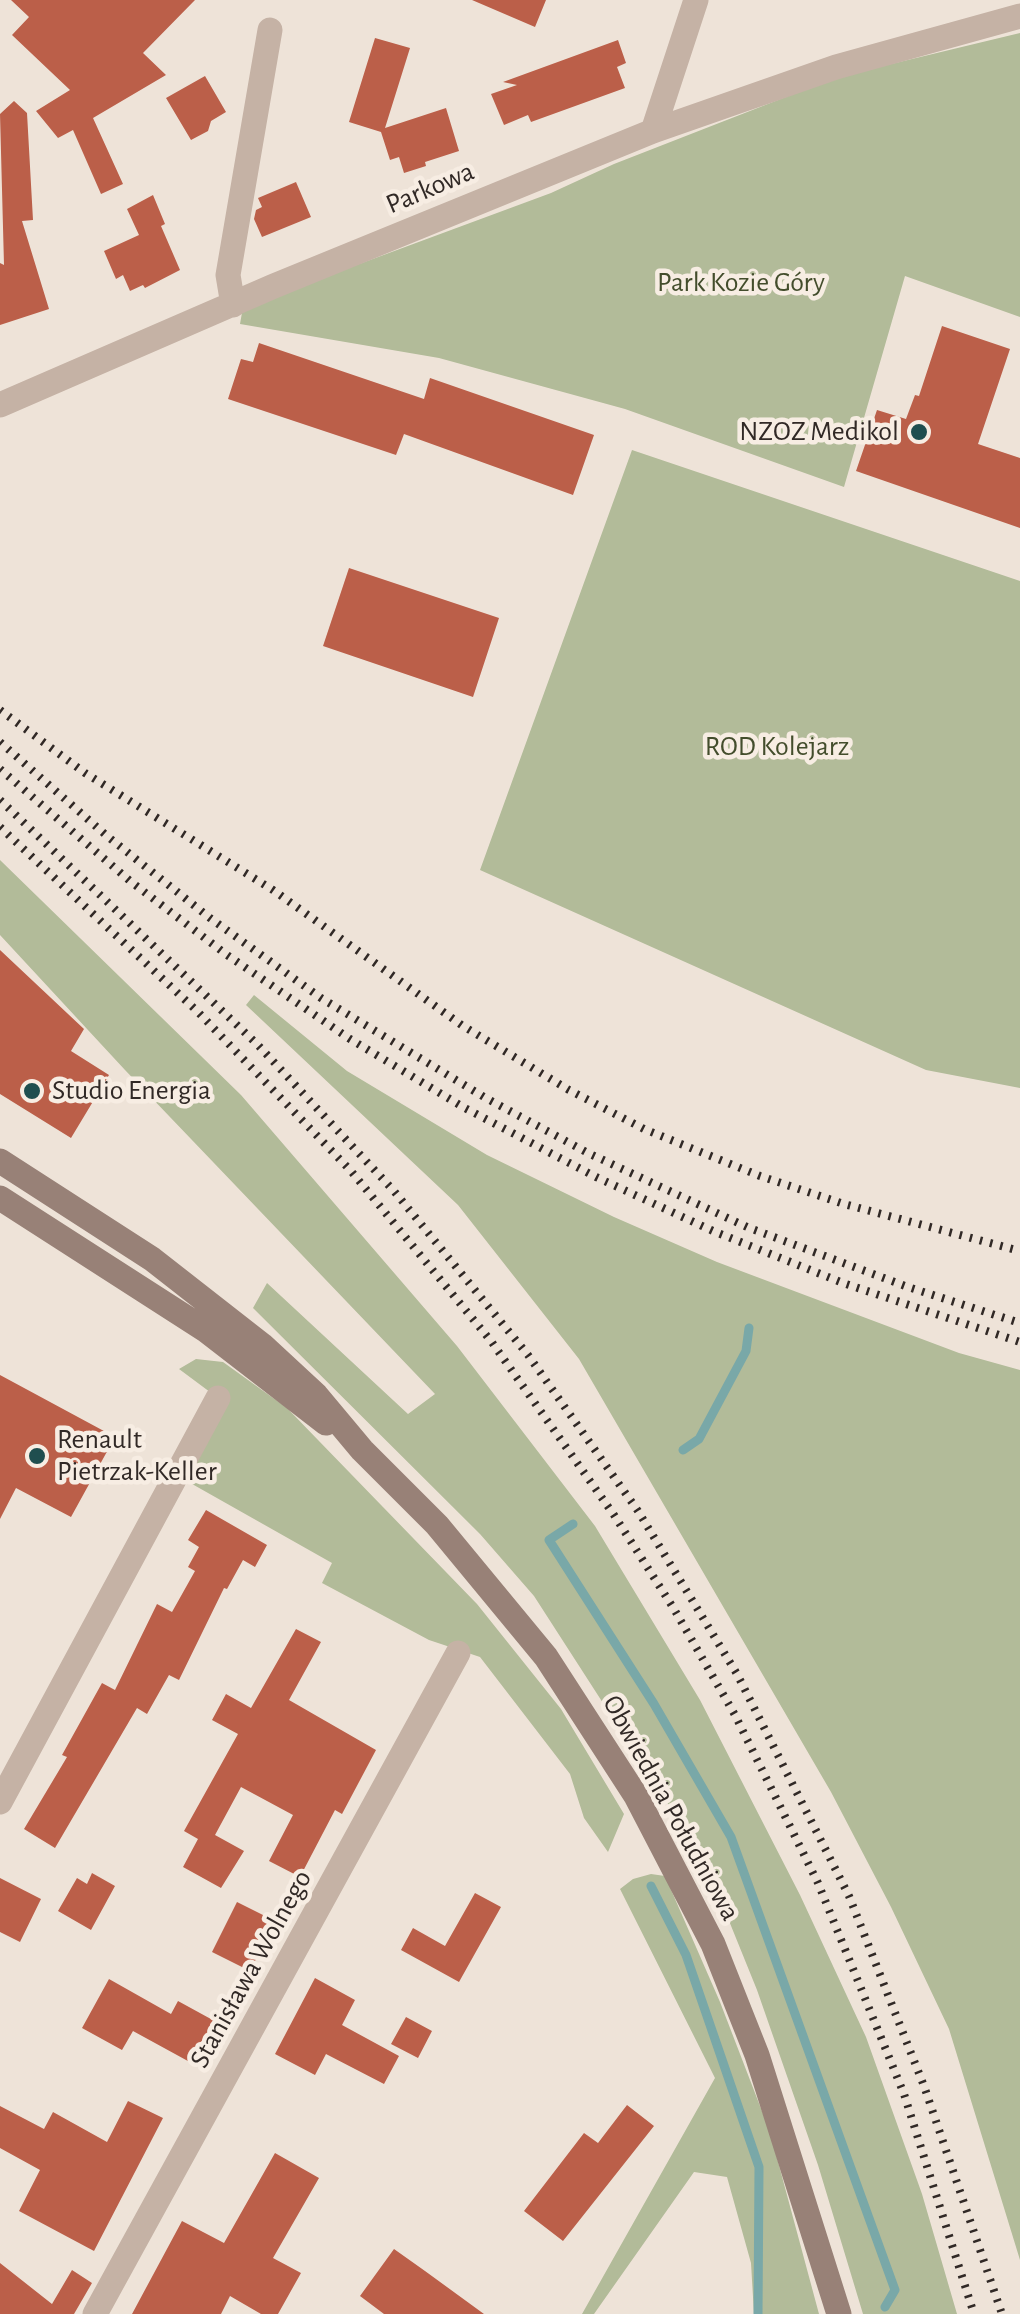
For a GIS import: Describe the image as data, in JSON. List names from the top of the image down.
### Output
{
  "streets": {
    "main road": ["Obwiednia Południowa"],
    "street": ["Parkowa", "Stanisława Wolnego"]
  },
  "parks": ["Park Kozie Góry", "ROD Kolejarz"],
  "places": ["NZOZ Medikol", "Studio Energia", "Renault Pietrzak-Keller"]
}
